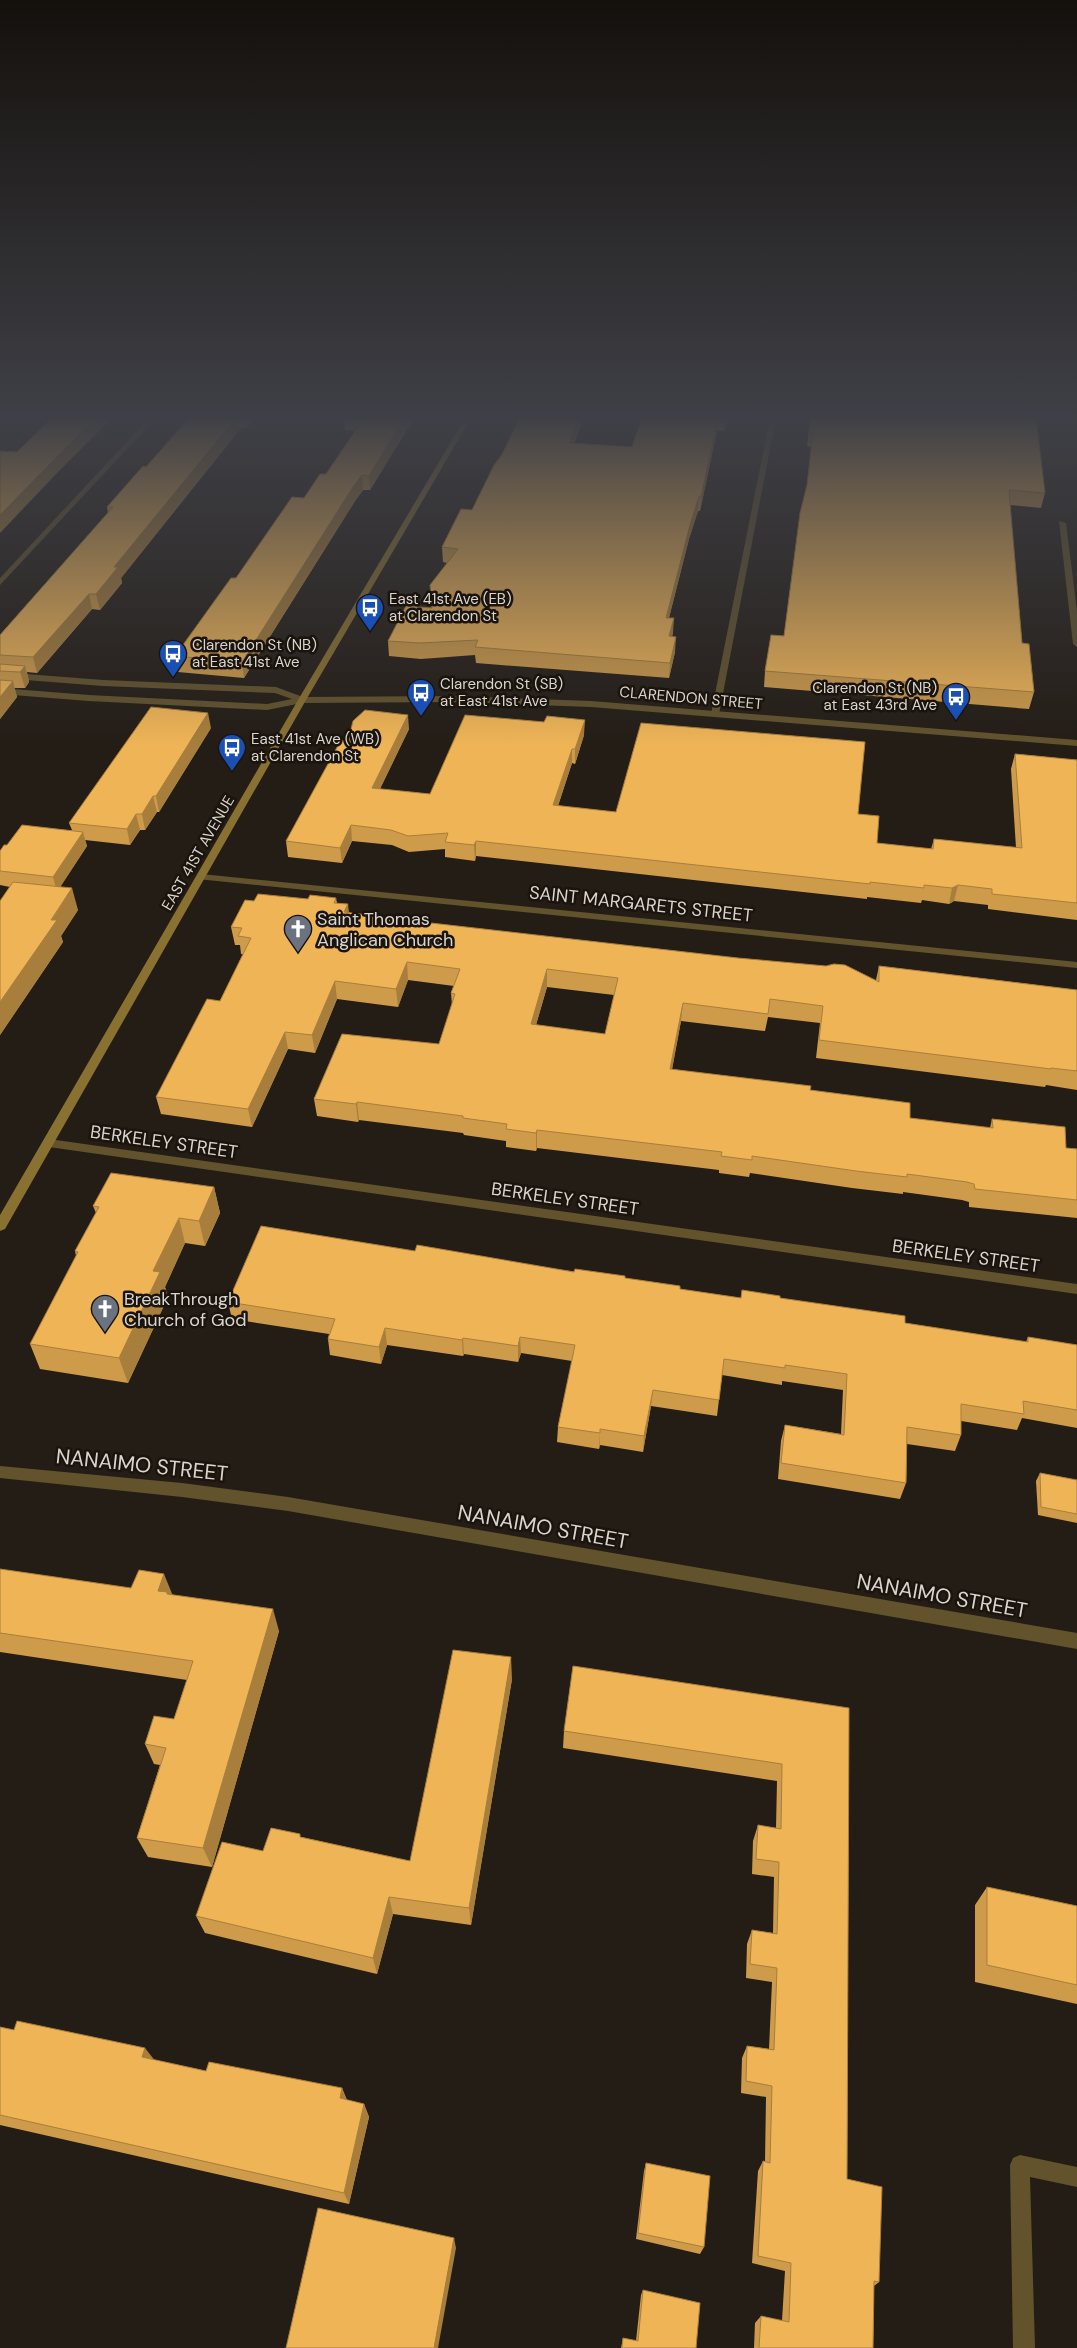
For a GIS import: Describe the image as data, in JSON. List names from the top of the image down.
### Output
{
  "streets": {
    "main road": ["EAST 41ST AVENUE"],
    "street": [
      "CLARENDON STREET",
      "SAINT MARGARETS STREET",
      "BERKELEY STREET",
      "NANAIMO STREET"
    ]
  },
  "crossings": [
    ["CLARENDON STREET", "EAST 41ST AVENUE"],
    ["EAST 41ST AVENUE", "SAINT MARGARETS STREET"],
    ["EAST 41ST AVENUE", "BERKELEY STREET"]
  ],
  "places": {
    "bus stop": [
      "East 41st Ave (EB) at Clarendon St",
      "Clarendon St (NB) at East 41st Ave",
      "Clarendon St (SB) at East 41st Ave",
      "Clarendon St (NB) at East 43rd Ave",
      "East 41st Ave (WB) at Clarendon St"
    ],
    "church": ["Saint Thomas Anglican Church", "BreakThrough Church of God"]
  }
}
